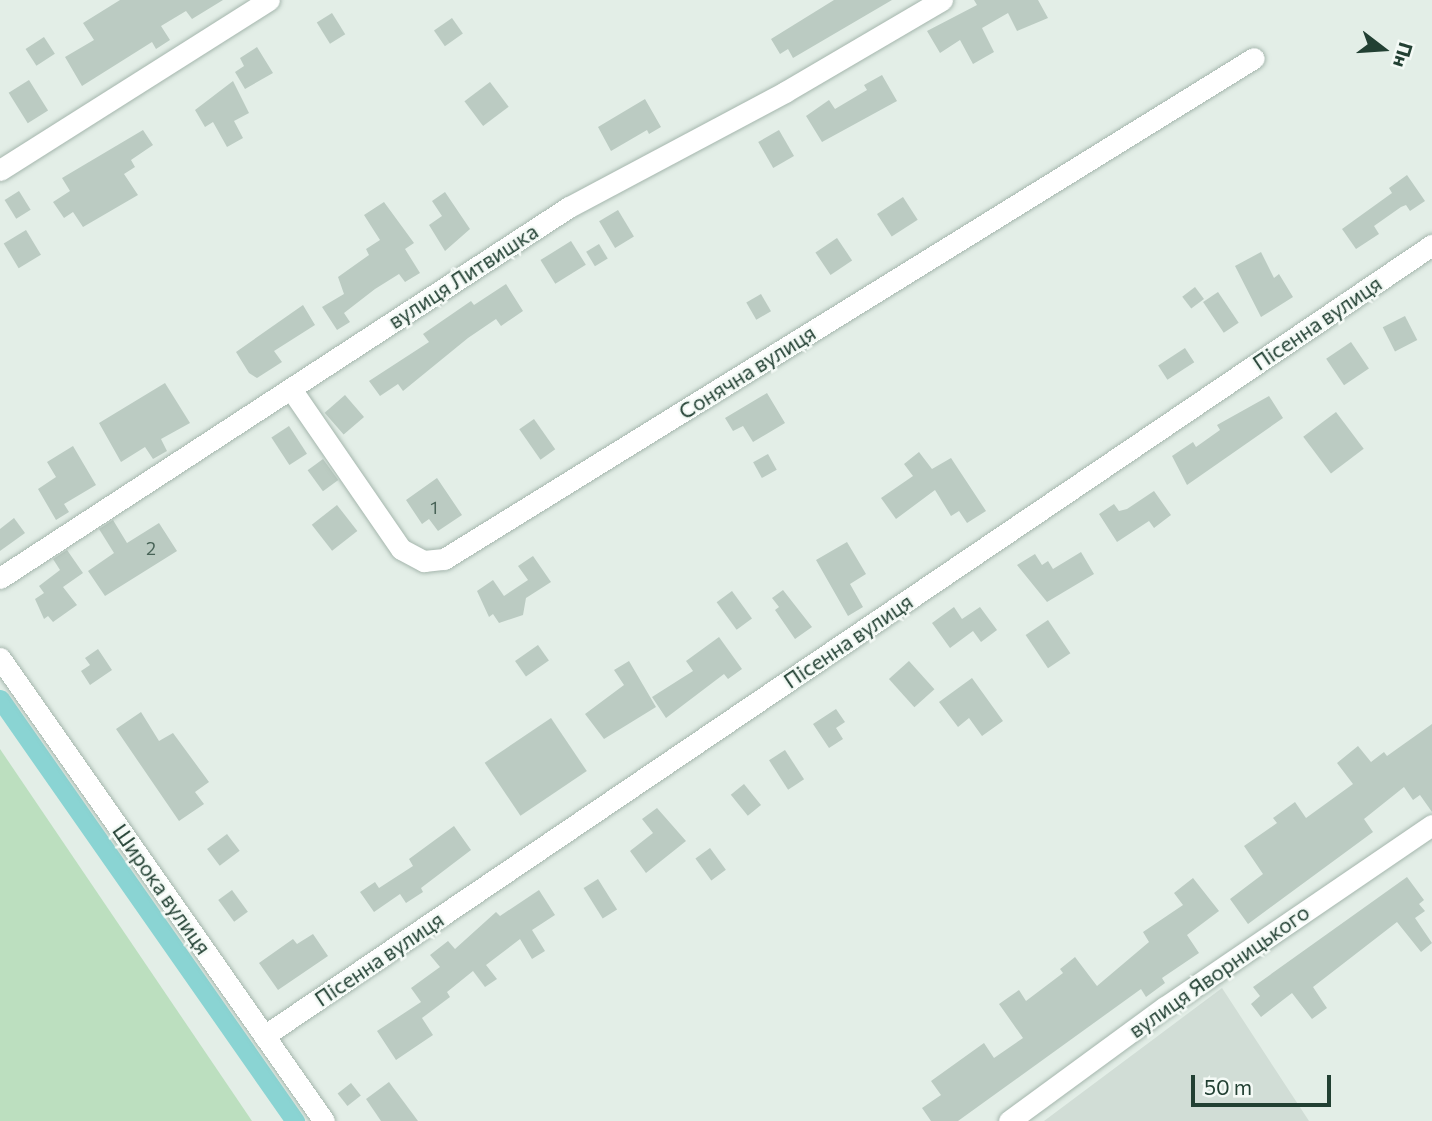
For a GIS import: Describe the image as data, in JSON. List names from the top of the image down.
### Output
{
  "streets": {
    "street": [
      "вулиця Литвишка",
      "Пісенна вулиця",
      "Сонячна вулиця",
      "Широка вулиця",
      "вулиця Яворницького"
    ]
  },
  "crossings": [
    ["вулиця Литвишка", "Сонячна вулиця"],
    ["Пісенна вулиця", "Широка вулиця"]
  ],
  "house_numbers": ["1", "2"],
  "scale_bar": "50 m",
  "north": "right"
}
